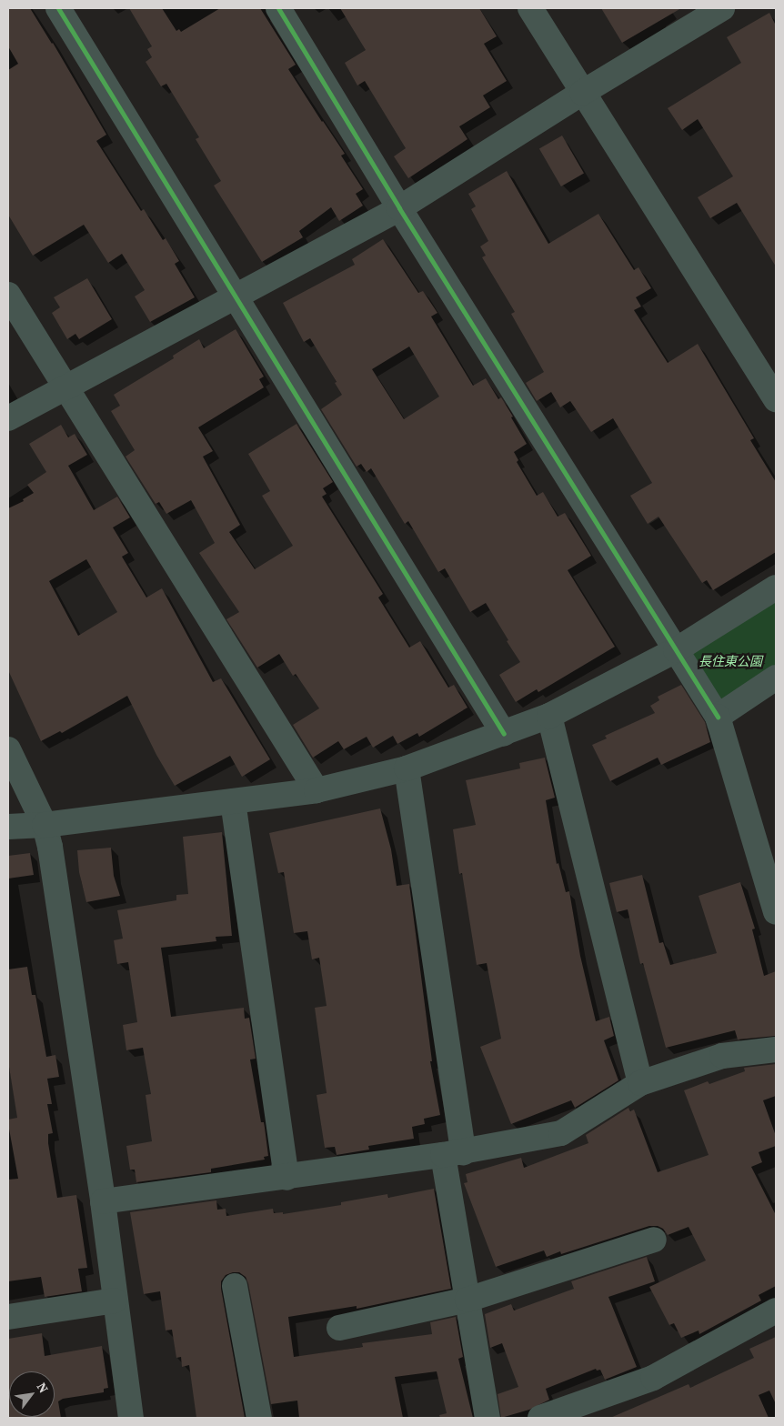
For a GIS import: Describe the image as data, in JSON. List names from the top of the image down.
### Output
{
  "parks": ["長住東公園"],
  "north": "top right"
}
